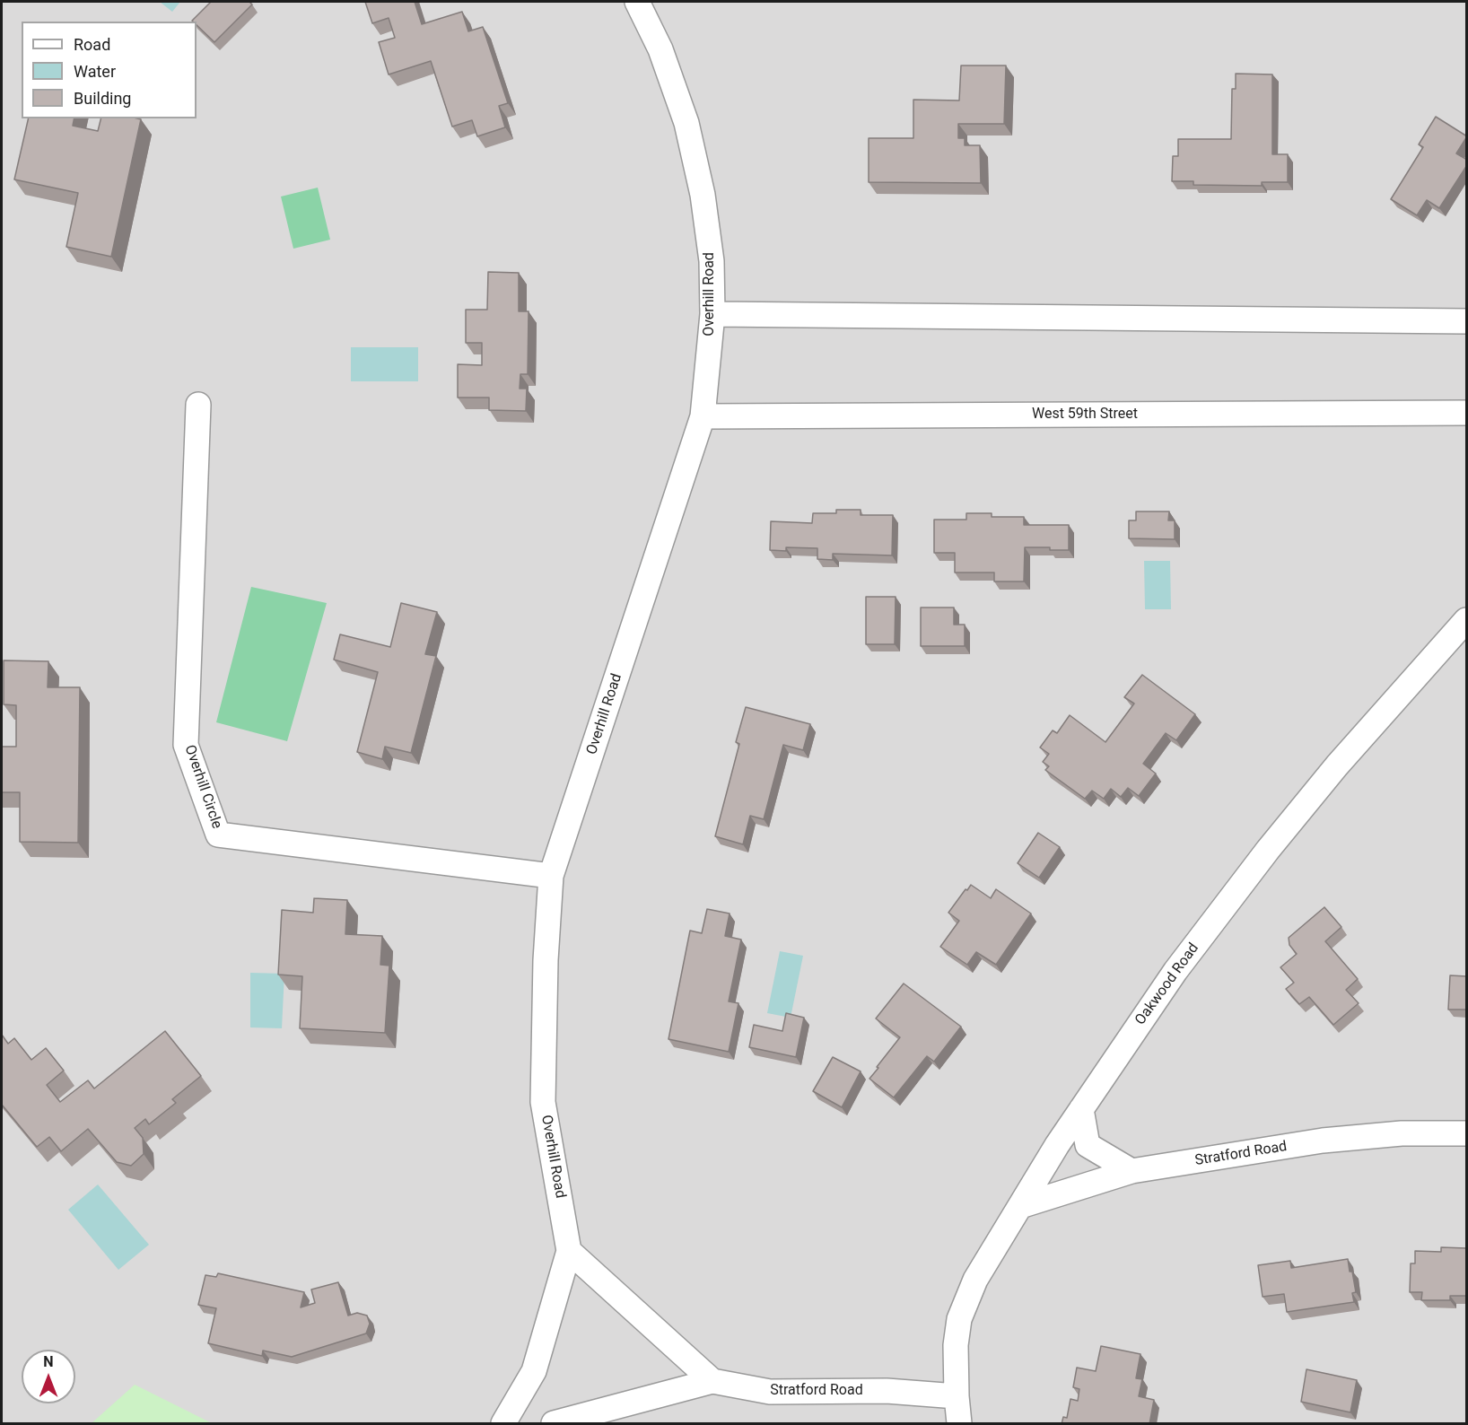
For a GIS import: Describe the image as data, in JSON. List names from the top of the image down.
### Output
{
  "streets": {
    "street": [
      "Overhill Road",
      "West 59th Street",
      "Overhill Circle",
      "Oakwood Road",
      "Stratford Road"
    ]
  },
  "crossings": [
    ["Overhill Road", "West 59th Street"],
    ["Overhill Road", "Overhill Circle"],
    ["Oakwood Road", "Stratford Road"]
  ],
  "legend": ["Road", "Water", "Building"],
  "north": "top"
}
